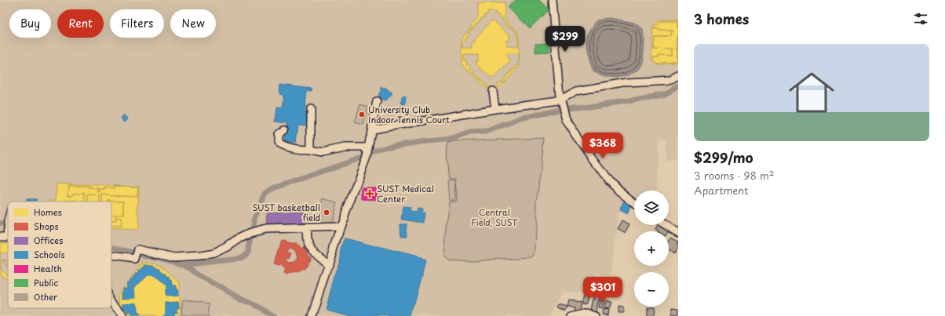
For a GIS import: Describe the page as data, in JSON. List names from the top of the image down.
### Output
{
  "parks": ["Central Field, SUST"],
  "places": {
    "other": ["University Club Indoor Tennis Court", "SUST basketball field"],
    "health": ["SUST Medical Center"]
  },
  "legend": [
    "Homes",
    "Shops",
    "Offices",
    "Schools",
    "Health",
    "Public",
    "Other"
  ],
  "page": {
    "heading": "3 homes",
    "chip": [
      "Buy",
      "Rent",
      "Filters",
      "New"
    ],
    "price": ["$299", "$368", "$301"],
    "list": [
      {
        "name": "$299/mo",
        "note": "3 rooms · 98 m² · Apartment"
      }
    ],
    "map_buttons": ["+", "−"]
  }
}
